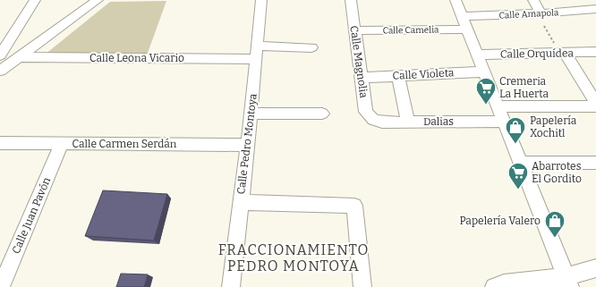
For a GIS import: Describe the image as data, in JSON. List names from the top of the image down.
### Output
{
  "streets": {
    "street": [
      "Calle Amapola",
      "Calle Camelia",
      "Calle Orquídea",
      "Calle Leona Vicario",
      "Calle Magnolia",
      "Calle Violeta",
      "Dalias",
      "Calle Carmen Serdán",
      "Calle Pedro Montoya",
      "Calle Juan Pavón"
    ]
  },
  "crossings": [
    ["Calle Camelia", "Calle Magnolia"],
    ["Calle Leona Vicario", "Calle Pedro Montoya"],
    ["Calle Magnolia", "Calle Violeta"],
    ["Calle Magnolia", "Dalias"],
    ["Calle Carmen Serdán", "Calle Pedro Montoya"],
    ["Calle Carmen Serdán", "Calle Juan Pavón"]
  ],
  "districts": ["FRACCIONAMIENTO PEDRO MONTOYA"],
  "places": {
    "supermarket": ["Cremeria La Huerta", "Abarrotes El Gordito"],
    "shop": ["Papelería Xochitl", "Papelería Valero"]
  }
}
